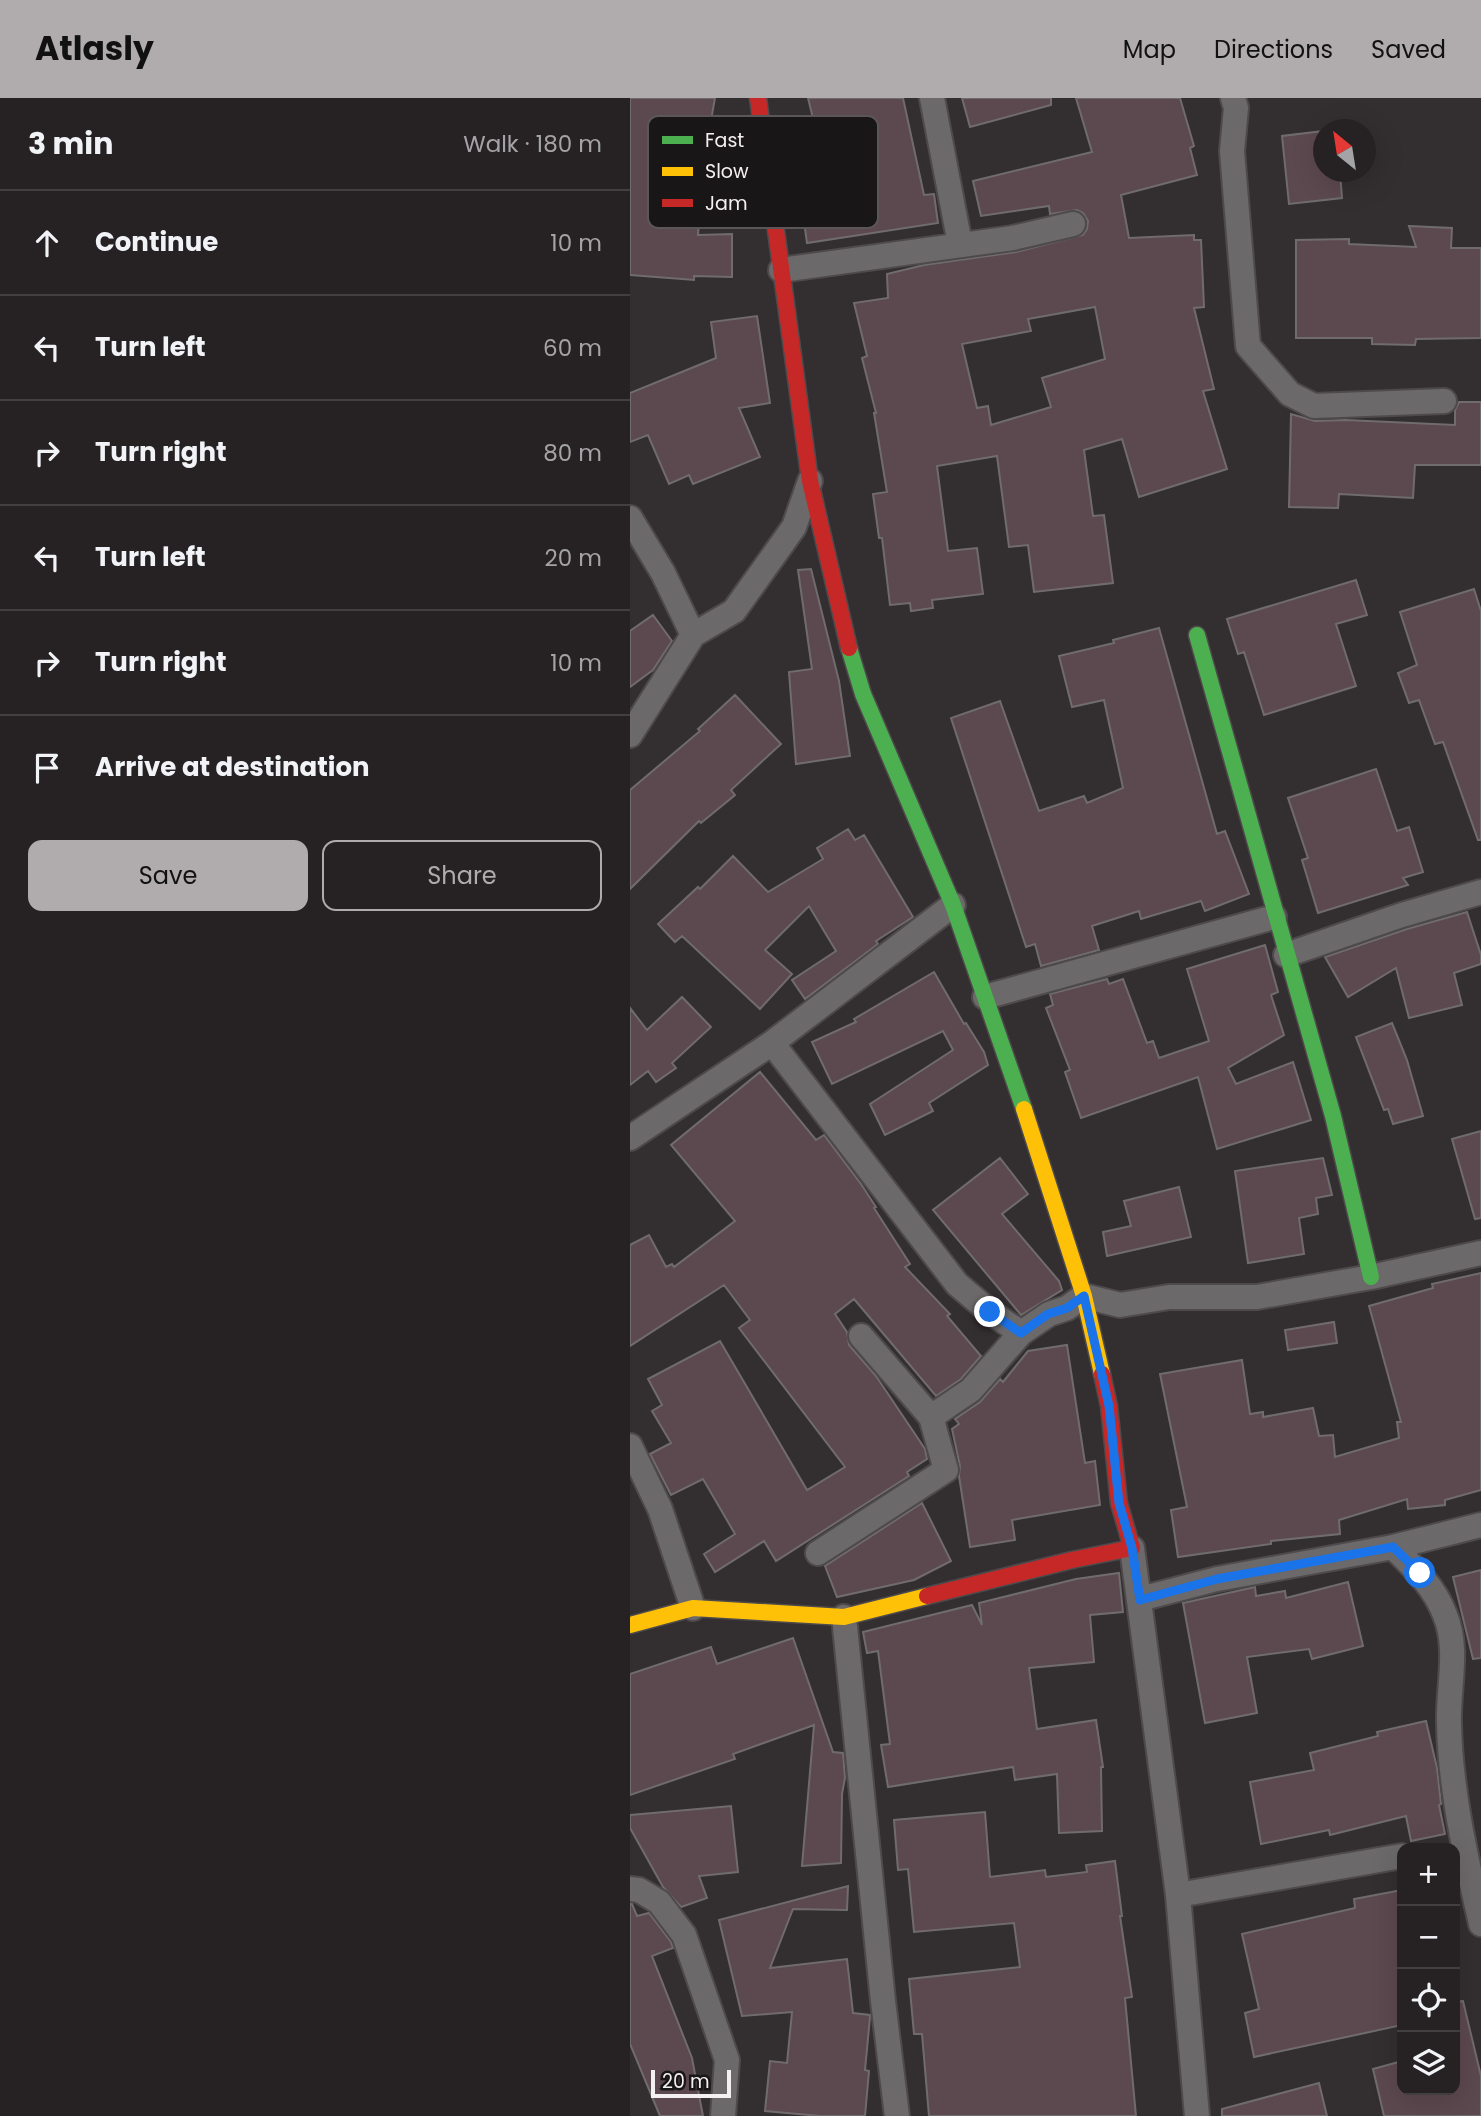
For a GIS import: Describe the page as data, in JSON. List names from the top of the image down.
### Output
{
  "legend": ["Fast", "Slow", "Jam"],
  "scale_bar": "20 m",
  "north": "top left",
  "page": {
    "header": "Atlasly",
    "nav": ["Map", "Directions", "Saved"],
    "heading": ["3 min", "Walk · 180 m"],
    "list": [
      ["Continue", "10 m"],
      ["Turn left", "60 m"],
      ["Turn right", "80 m"],
      ["Turn left", "20 m"],
      ["Turn right", "10 m"],
      "Arrive at destination"
    ],
    "buttons": ["Save", "Share"],
    "map_buttons": ["+", "−"],
    "scale": "20 m"
  }
}
